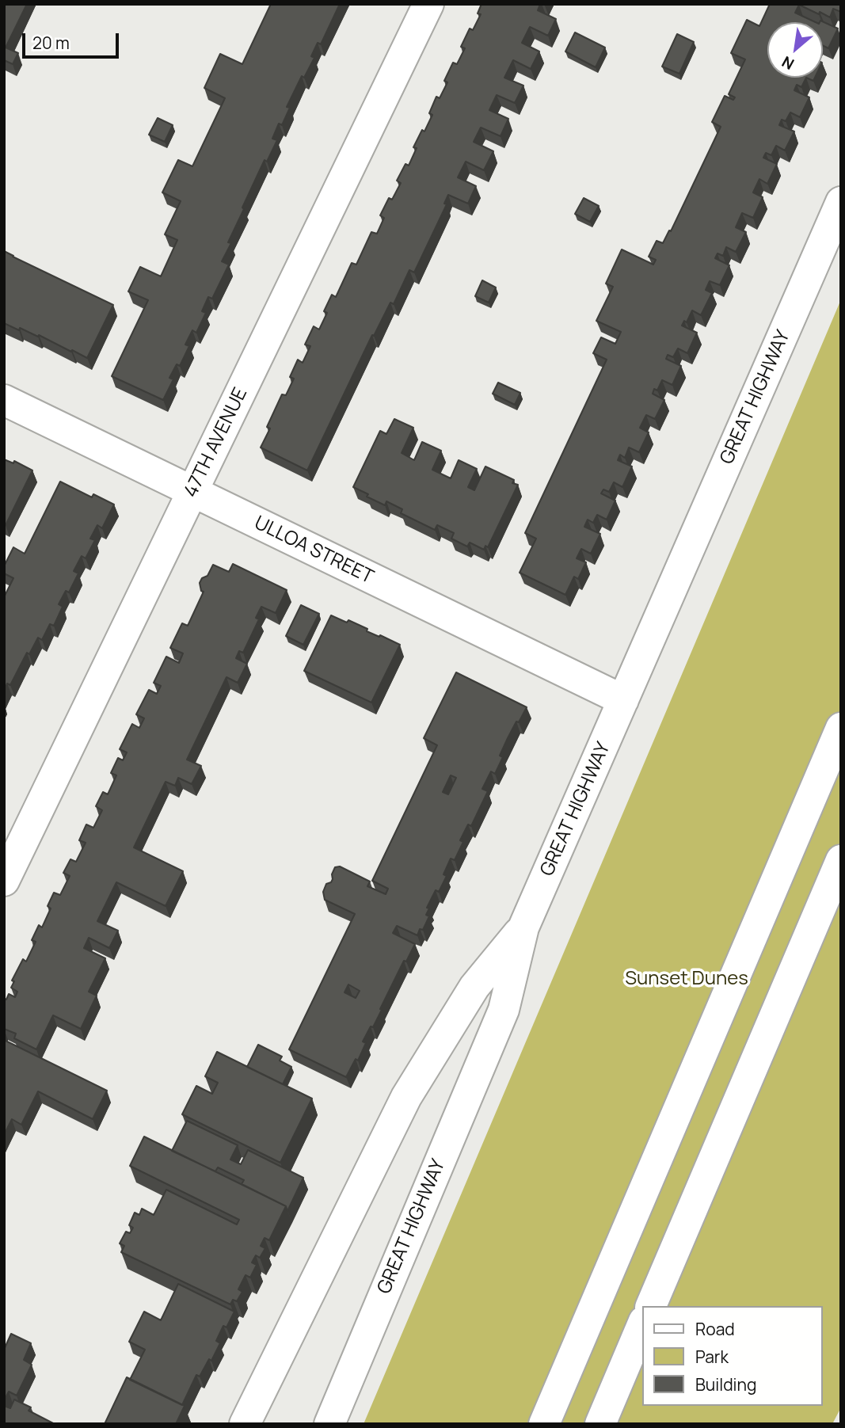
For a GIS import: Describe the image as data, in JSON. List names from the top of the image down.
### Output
{
  "streets": {
    "street": ["GREAT HIGHWAY", "47TH AVENUE", "ULLOA STREET"]
  },
  "crossings": [
    ["GREAT HIGHWAY", "ULLOA STREET"],
    ["47TH AVENUE", "ULLOA STREET"]
  ],
  "parks": ["Sunset Dunes"],
  "legend": ["Road", "Park", "Building"],
  "scale_bar": "20 m",
  "north": "bottom left"
}
